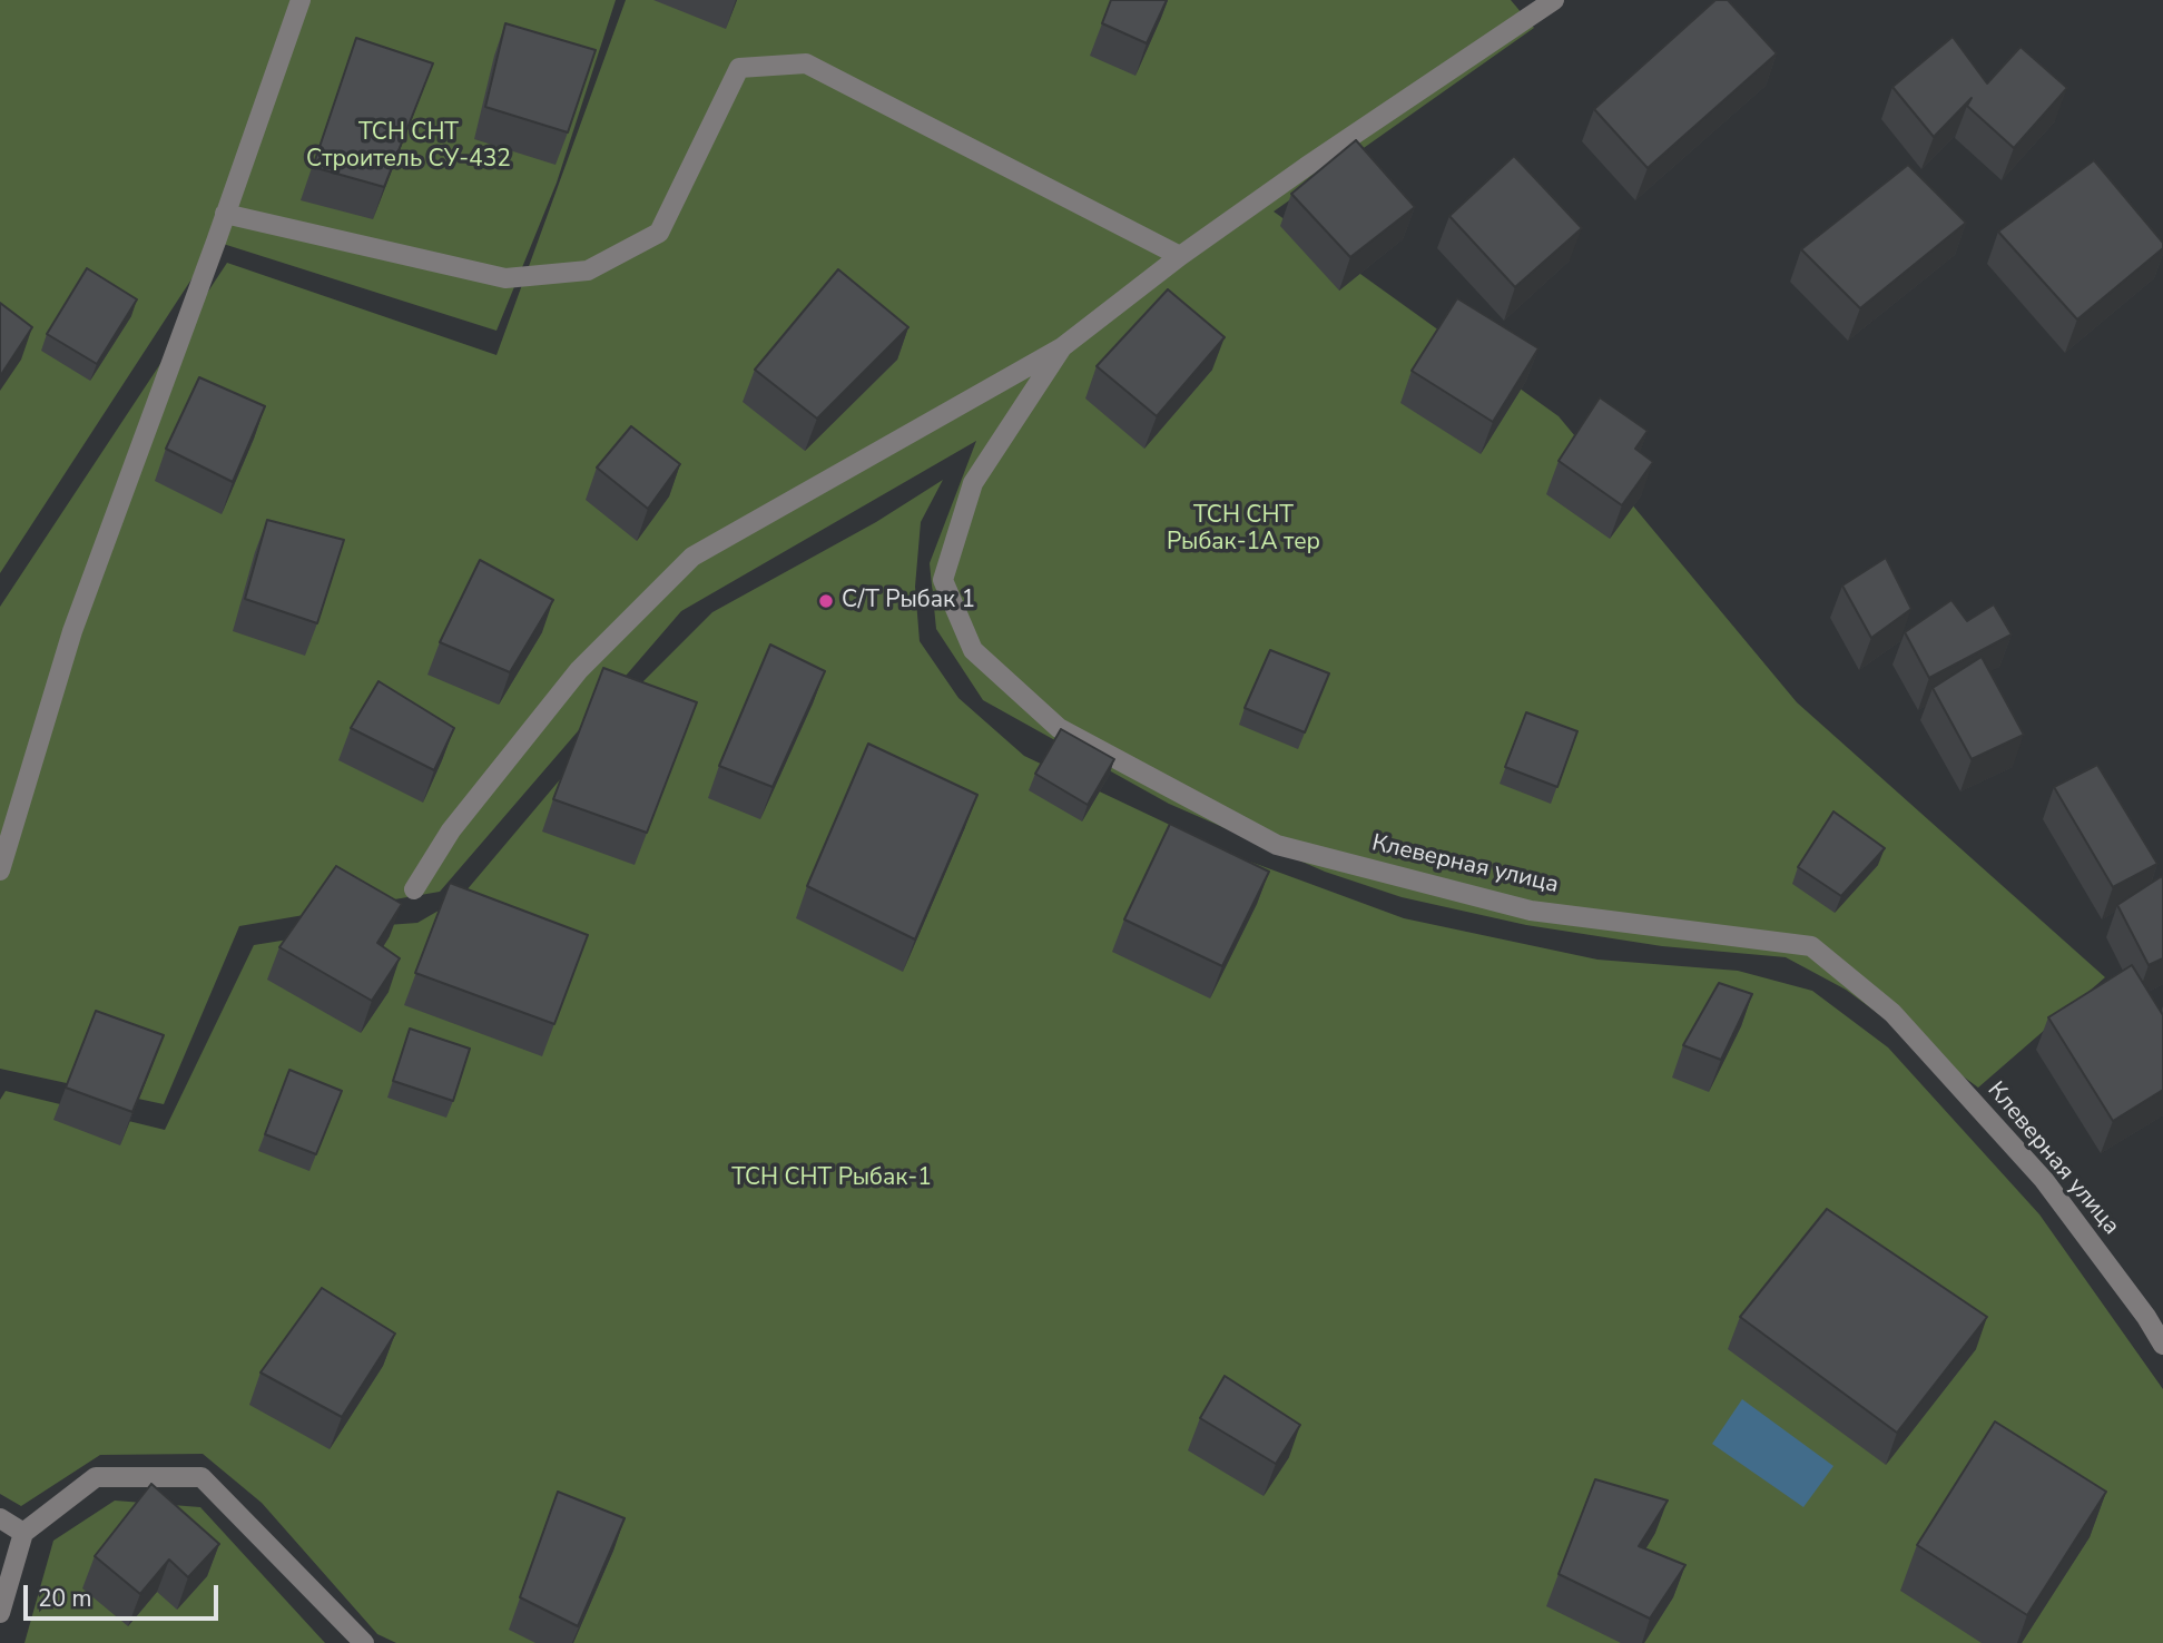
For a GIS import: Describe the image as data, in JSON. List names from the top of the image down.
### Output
{
  "streets": {
    "lane": ["Клеверная улица"]
  },
  "parks": ["ТСН СНТ Строитель СУ-432", "ТСН СНТ Рыбак-1А тер", "ТСН СНТ Рыбак-1"],
  "places": ["С/Т Рыбак 1"],
  "scale_bar": "20 m"
}
